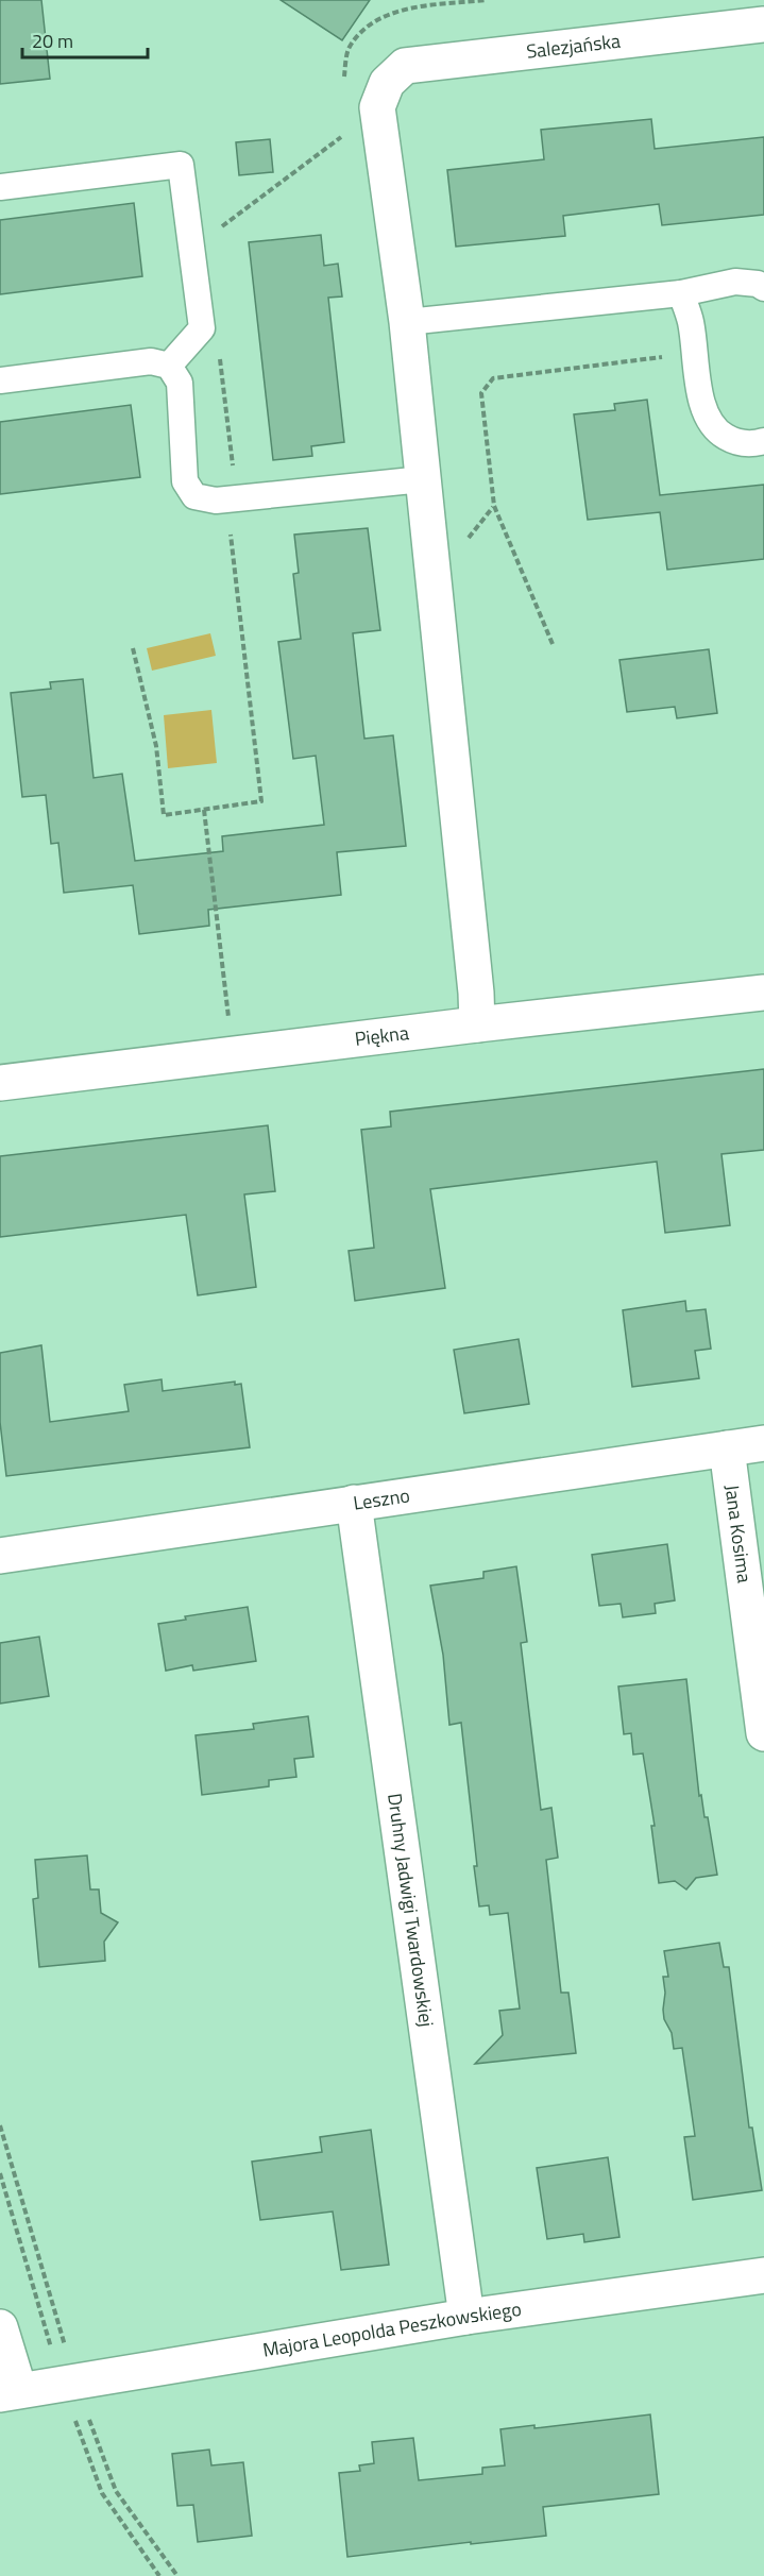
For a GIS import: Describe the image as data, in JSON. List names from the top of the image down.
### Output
{
  "streets": {
    "street": [
      "Salezjańska",
      "Piękna",
      "Leszno",
      "Jana Kosima",
      "Druhny Jadwigi Twardowskiej",
      "Majora Leopolda Peszkowskiego"
    ]
  },
  "crossings": [
    ["Leszno", "Jana Kosima"],
    ["Leszno", "Druhny Jadwigi Twardowskiej"],
    ["Druhny Jadwigi Twardowskiej", "Majora Leopolda Peszkowskiego"]
  ],
  "scale_bar": "20 m"
}
